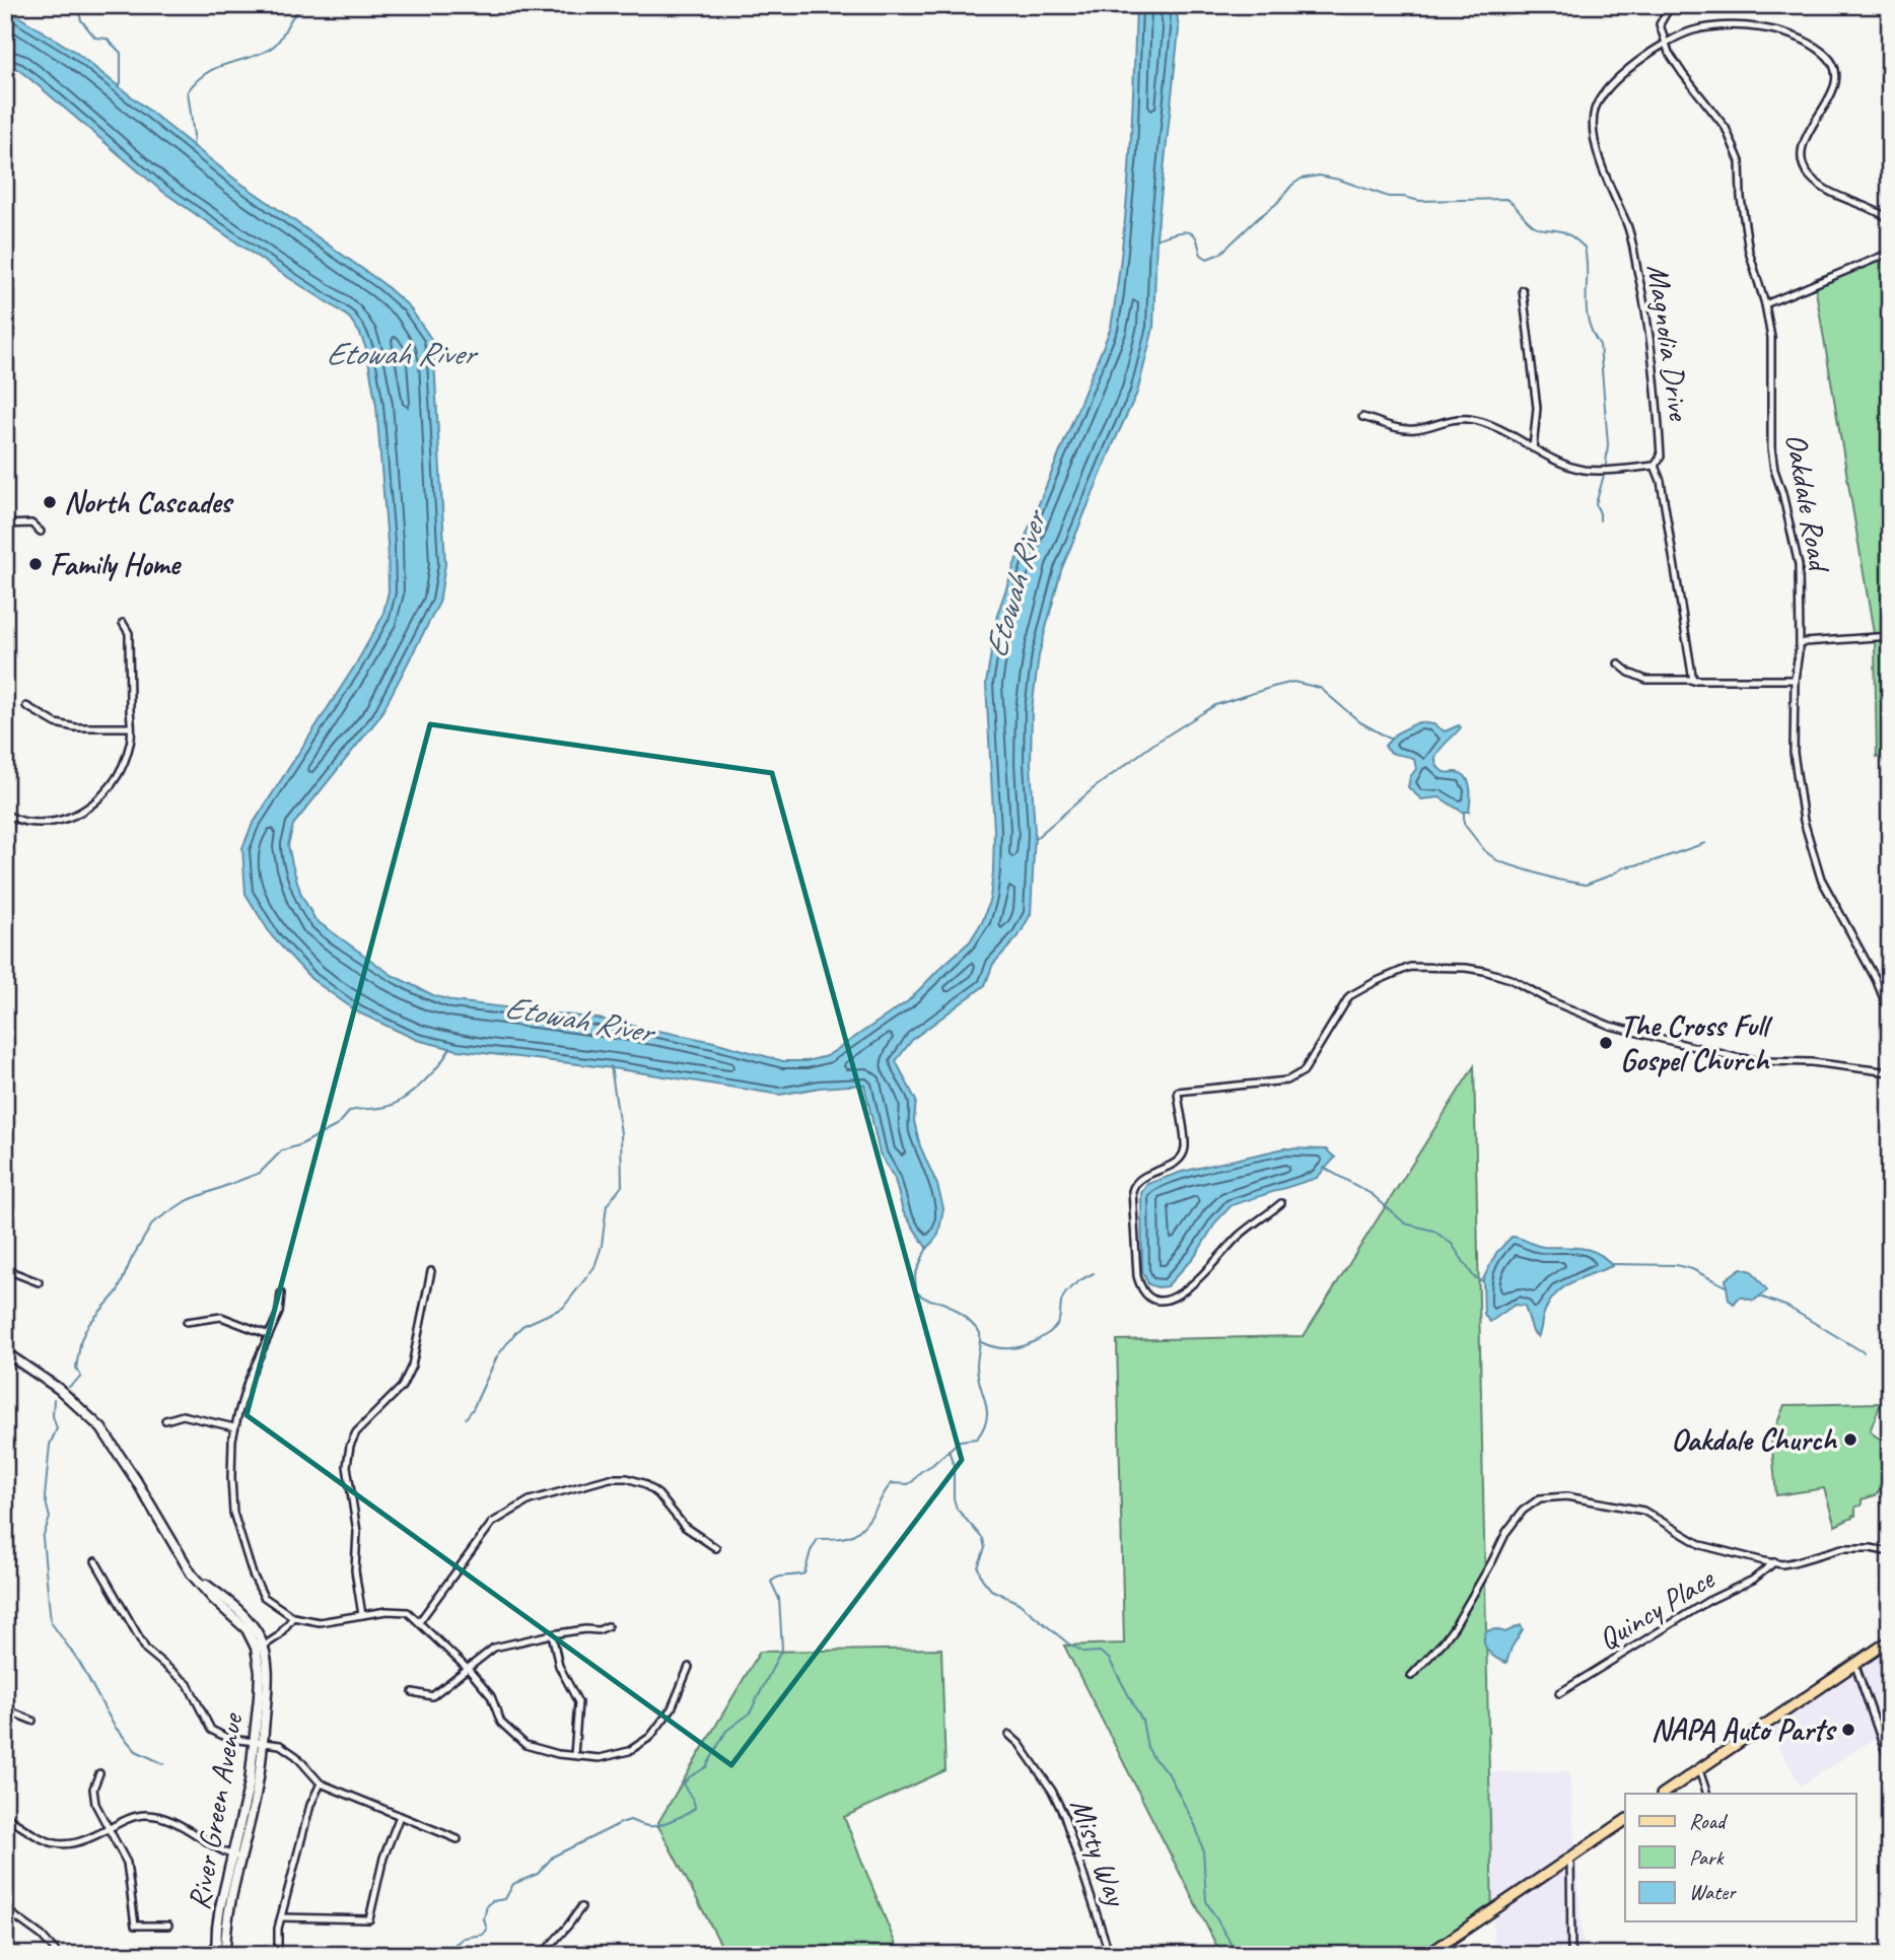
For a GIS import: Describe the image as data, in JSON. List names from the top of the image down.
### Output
{
  "streets": {
    "street": [
      "Magnolia Drive",
      "Oakdale Road",
      "Quincy Place",
      "River Green Avenue",
      "Misty Way"
    ]
  },
  "crossings": [
    ["Magnolia Drive", "Oakdale Road"]
  ],
  "water": ["Etowah River"],
  "places": [
    "North Cascades",
    "Family Home",
    "The Cross Full Gospel Church",
    "Oakdale Church",
    "NAPA Auto Parts"
  ],
  "legend": ["Road", "Park", "Water"]
}
